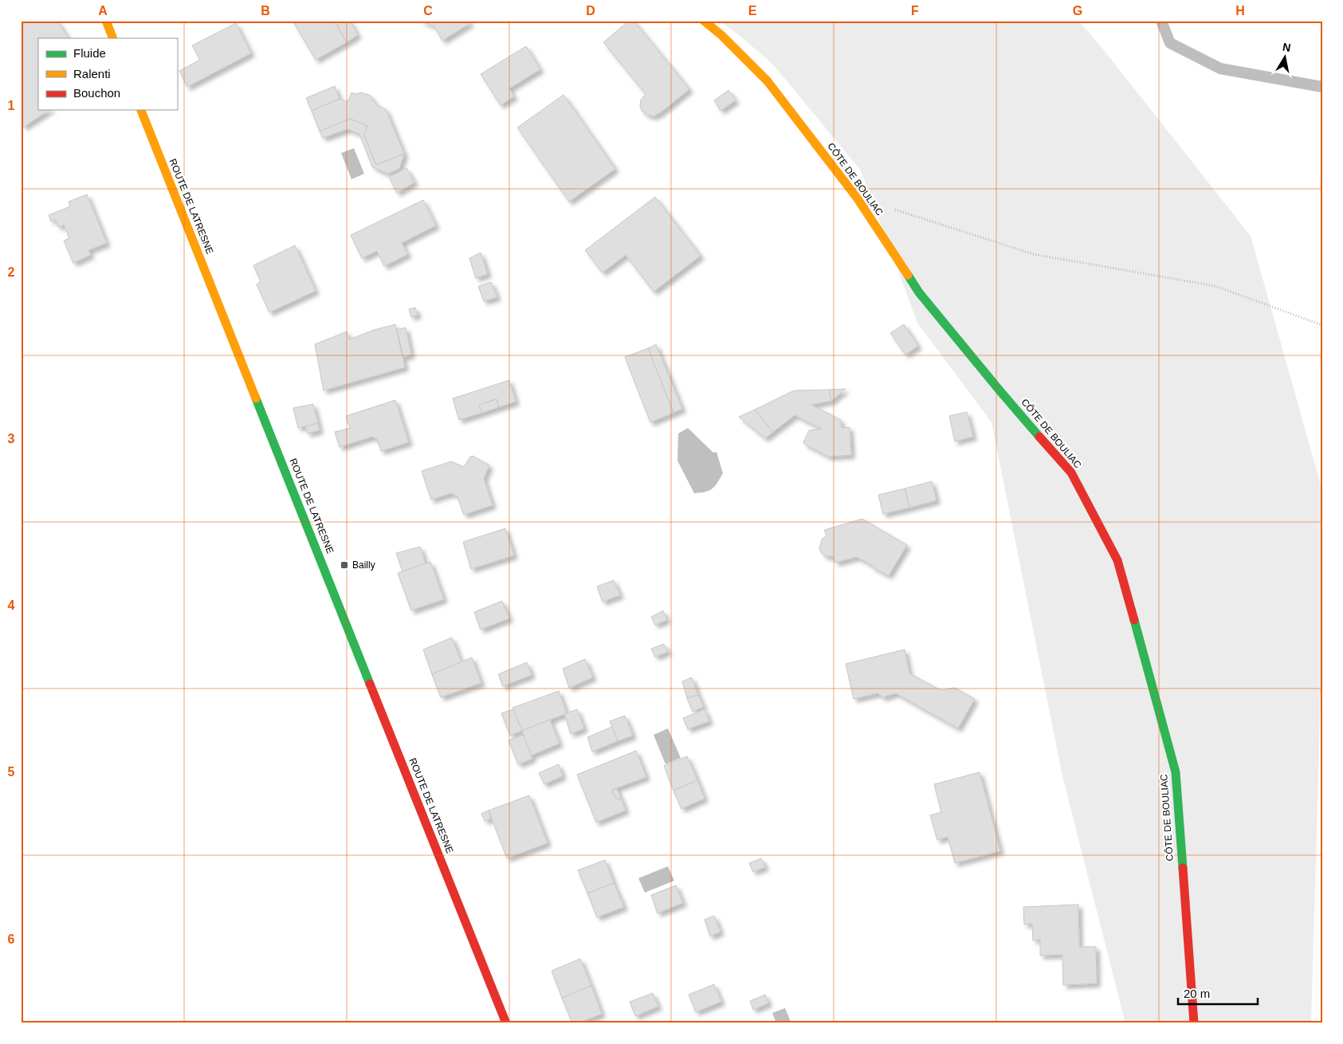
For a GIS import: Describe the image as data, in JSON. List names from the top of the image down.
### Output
{
  "streets": {
    "street": ["CÔTE DE BOULIAC", "ROUTE DE LATRESNE"]
  },
  "places": {
    "transit": ["Bailly"]
  },
  "legend": ["Fluide", "Ralenti", "Bouchon"],
  "scale_bar": "20 m",
  "north": "top",
  "grid": {
    "columns": [
      "A",
      "B",
      "C",
      "D",
      "E",
      "F",
      "G",
      "H"
    ],
    "rows": [
      "1",
      "2",
      "3",
      "4",
      "5",
      "6"
    ]
  }
}
